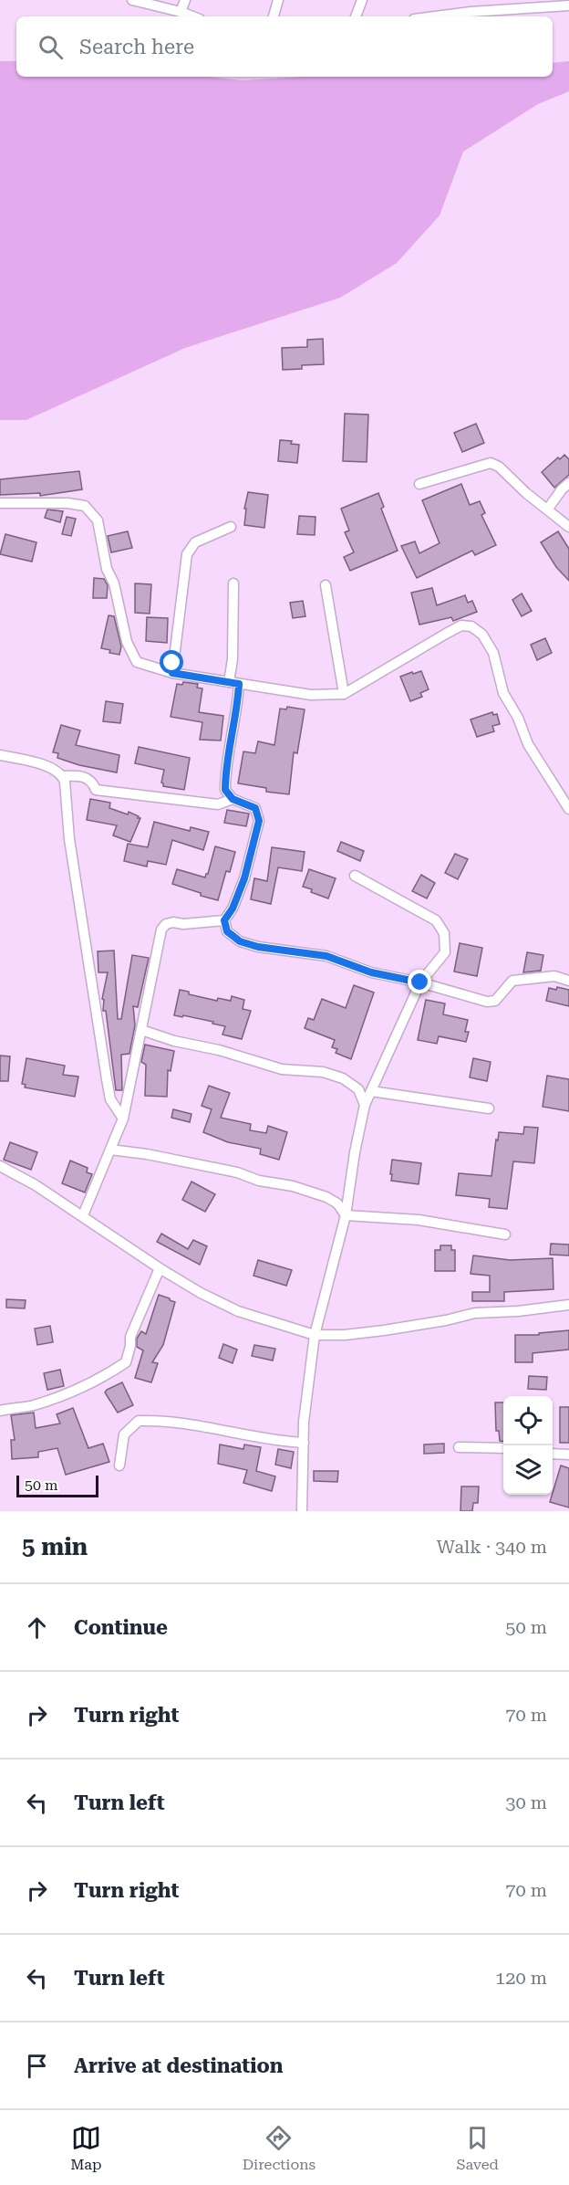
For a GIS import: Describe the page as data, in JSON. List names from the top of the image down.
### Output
{
  "scale_bar": "50 m",
  "page": {
    "search": "Search here",
    "scale": "50 m",
    "heading": ["5 min", "Walk · 340 m"],
    "list": [
      ["Continue", "50 m"],
      ["Turn right", "70 m"],
      ["Turn left", "30 m"],
      ["Turn right", "70 m"],
      ["Turn left", "120 m"],
      "Arrive at destination"
    ],
    "nav": ["Map", "Directions", "Saved"]
  }
}
